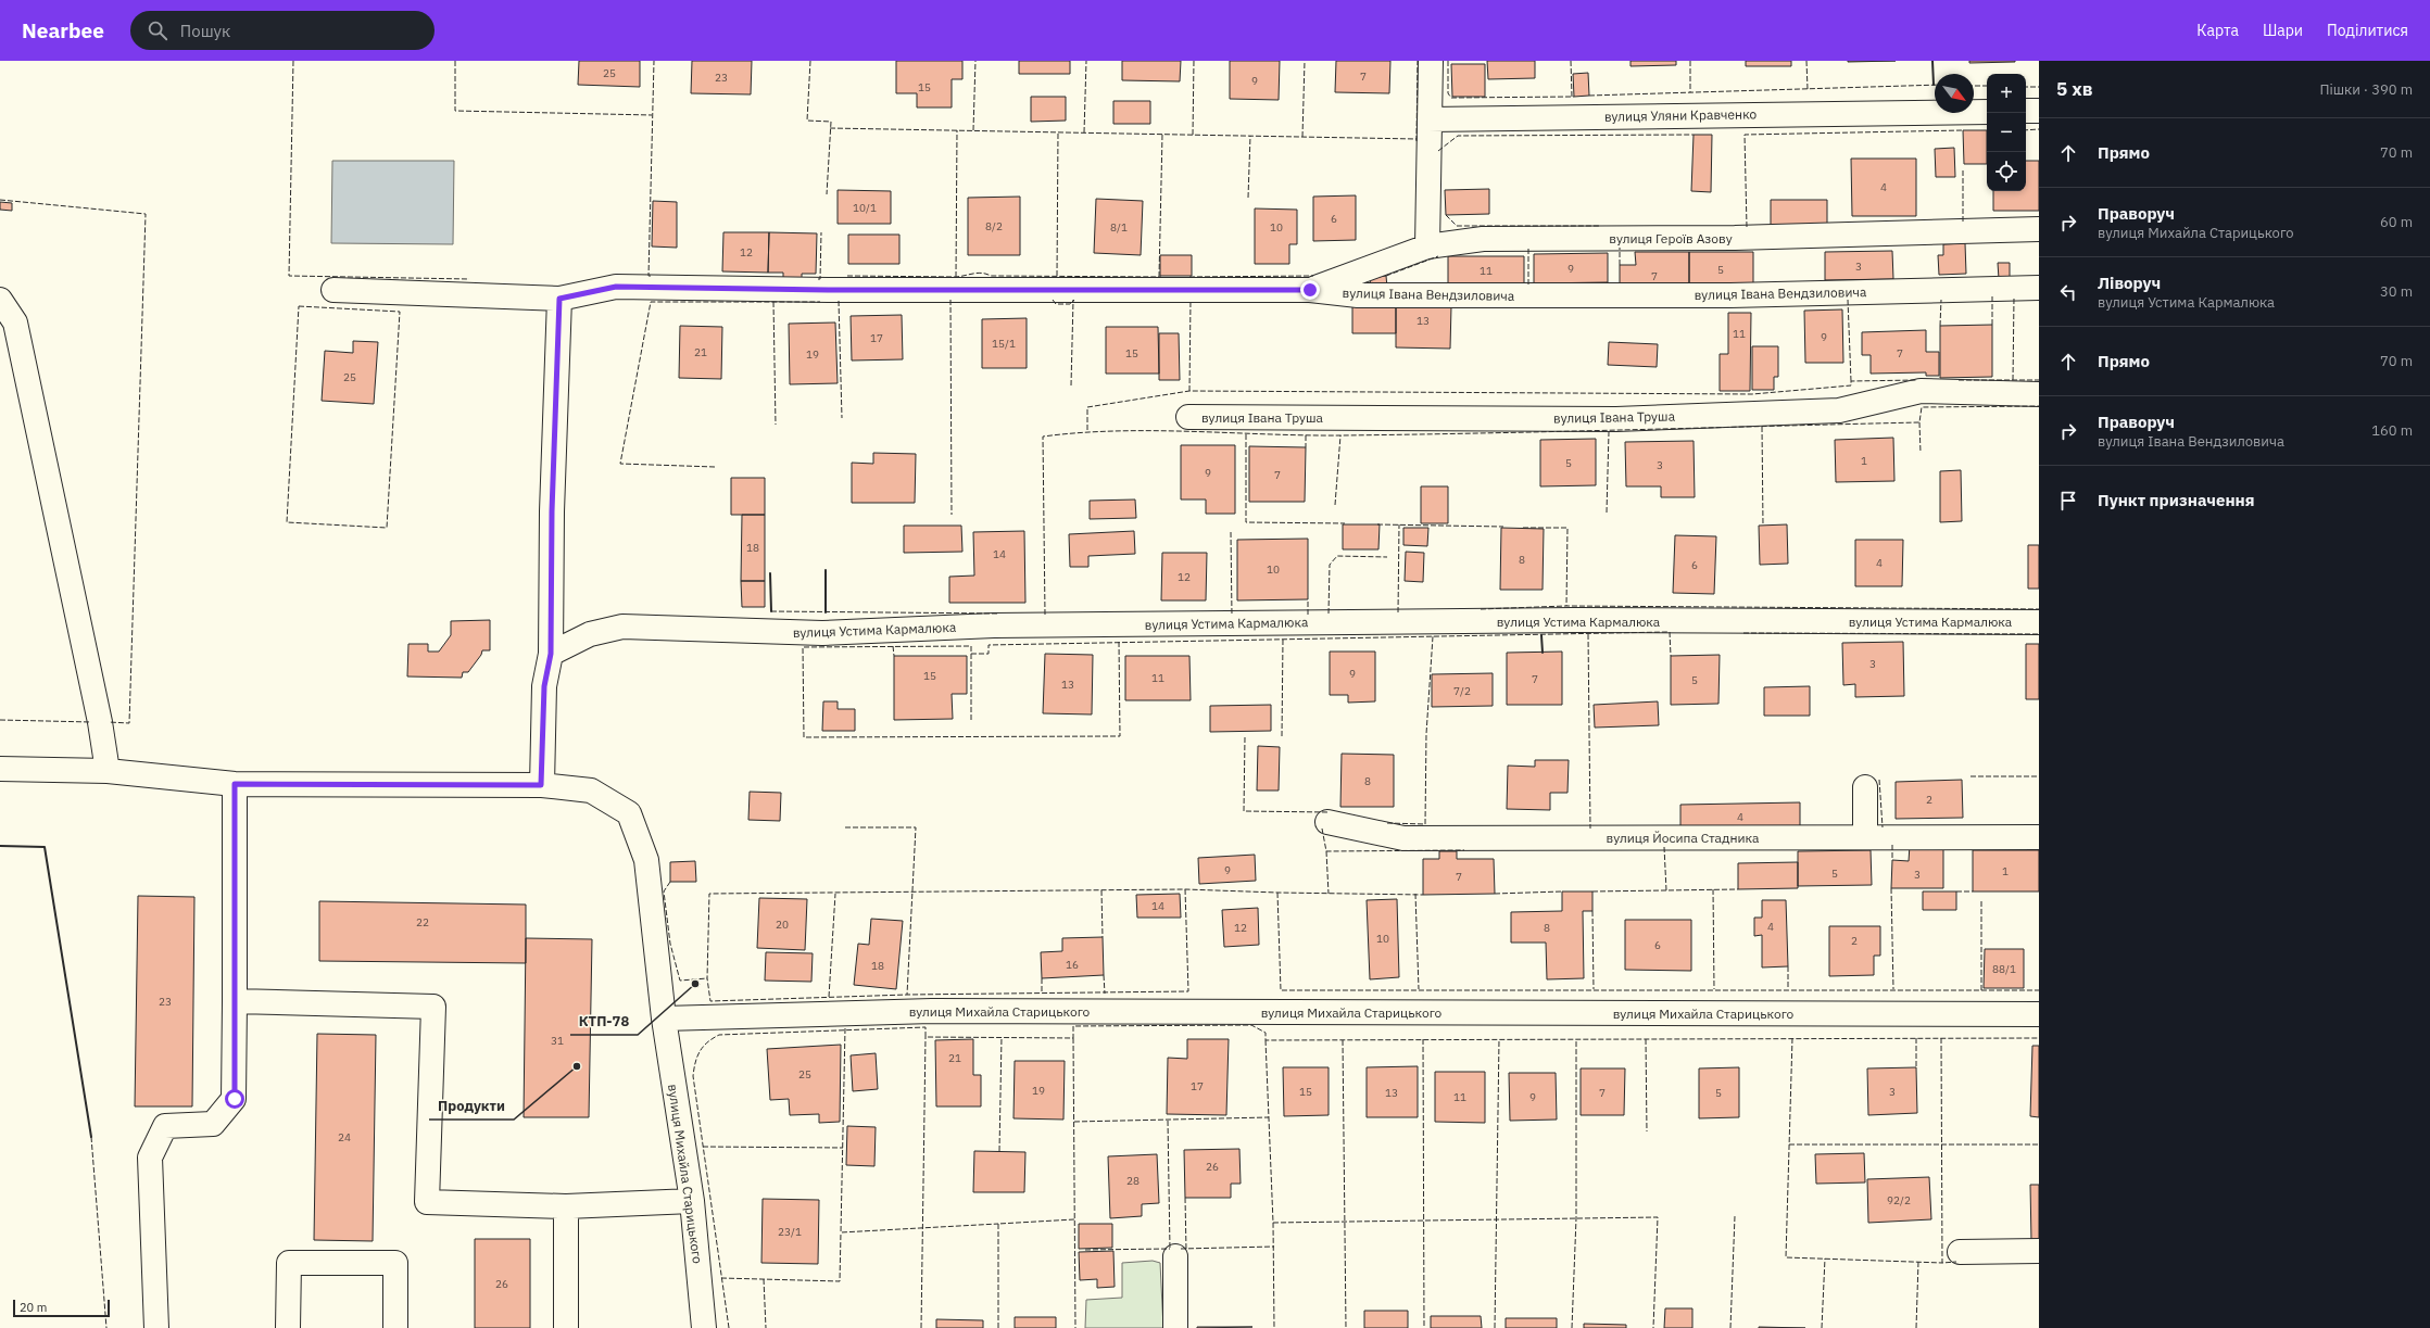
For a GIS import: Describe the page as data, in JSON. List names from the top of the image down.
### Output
{
  "streets": {
    "street": [
      "вулиця Уляни Кравченко",
      "вулиця Героїв Азову",
      "вулиця Івана Вендзиловича",
      "вулиця Івана Труша",
      "вулиця Устима Кармалюка",
      "вулиця Йосипа Стадника",
      "вулиця Михайла Старицького"
    ]
  },
  "crossings": [
    ["вулиця Героїв Азову", "вулиця Івана Вендзиловича"]
  ],
  "places": ["КТП-78", "Продукти"],
  "house_numbers": [
    "25",
    "7",
    "23",
    "9",
    "15",
    "4",
    "10/1",
    "6",
    "8/2",
    "8/1",
    "10",
    "12",
    "3",
    "9",
    "5",
    "11",
    "7",
    "13",
    "11",
    "9",
    "17",
    "15/1",
    "21",
    "15",
    "7",
    "19",
    "25",
    "1",
    "5",
    "3",
    "9",
    "7",
    "18",
    "14",
    "8",
    "4",
    "6",
    "10",
    "12",
    "3",
    "9",
    "15",
    "11",
    "7",
    "5",
    "13",
    "7/2",
    "8",
    "2",
    "4",
    "9",
    "1",
    "5",
    "3",
    "7",
    "14",
    "22",
    "20",
    "4",
    "12",
    "8",
    "10",
    "2",
    "6",
    "16",
    "18",
    "88/1",
    "23",
    "31",
    "21",
    "25",
    "17",
    "19",
    "15",
    "3",
    "13",
    "7",
    "5",
    "11",
    "9",
    "24",
    "26",
    "28",
    "92/2",
    "23/1",
    "26"
  ],
  "scale_bar": "20 m",
  "north": "bottom right",
  "page": {
    "header": "Nearbee",
    "search": "Пошук",
    "nav": ["Карта", "Шари", "Поділитися"],
    "heading": ["5 хв", "Пішки · 390 m"],
    "map_buttons": ["+", "−"],
    "list": [
      ["Прямо", "70 m"],
      ["Праворуч", "вулиця Михайла Старицького", "60 m"],
      ["Ліворуч", "вулиця Устима Кармалюка", "30 m"],
      ["Прямо", "70 m"],
      ["Праворуч", "вулиця Івана Вендзиловича", "160 m"],
      "Пункт призначення"
    ],
    "scale": "20 m"
  }
}
